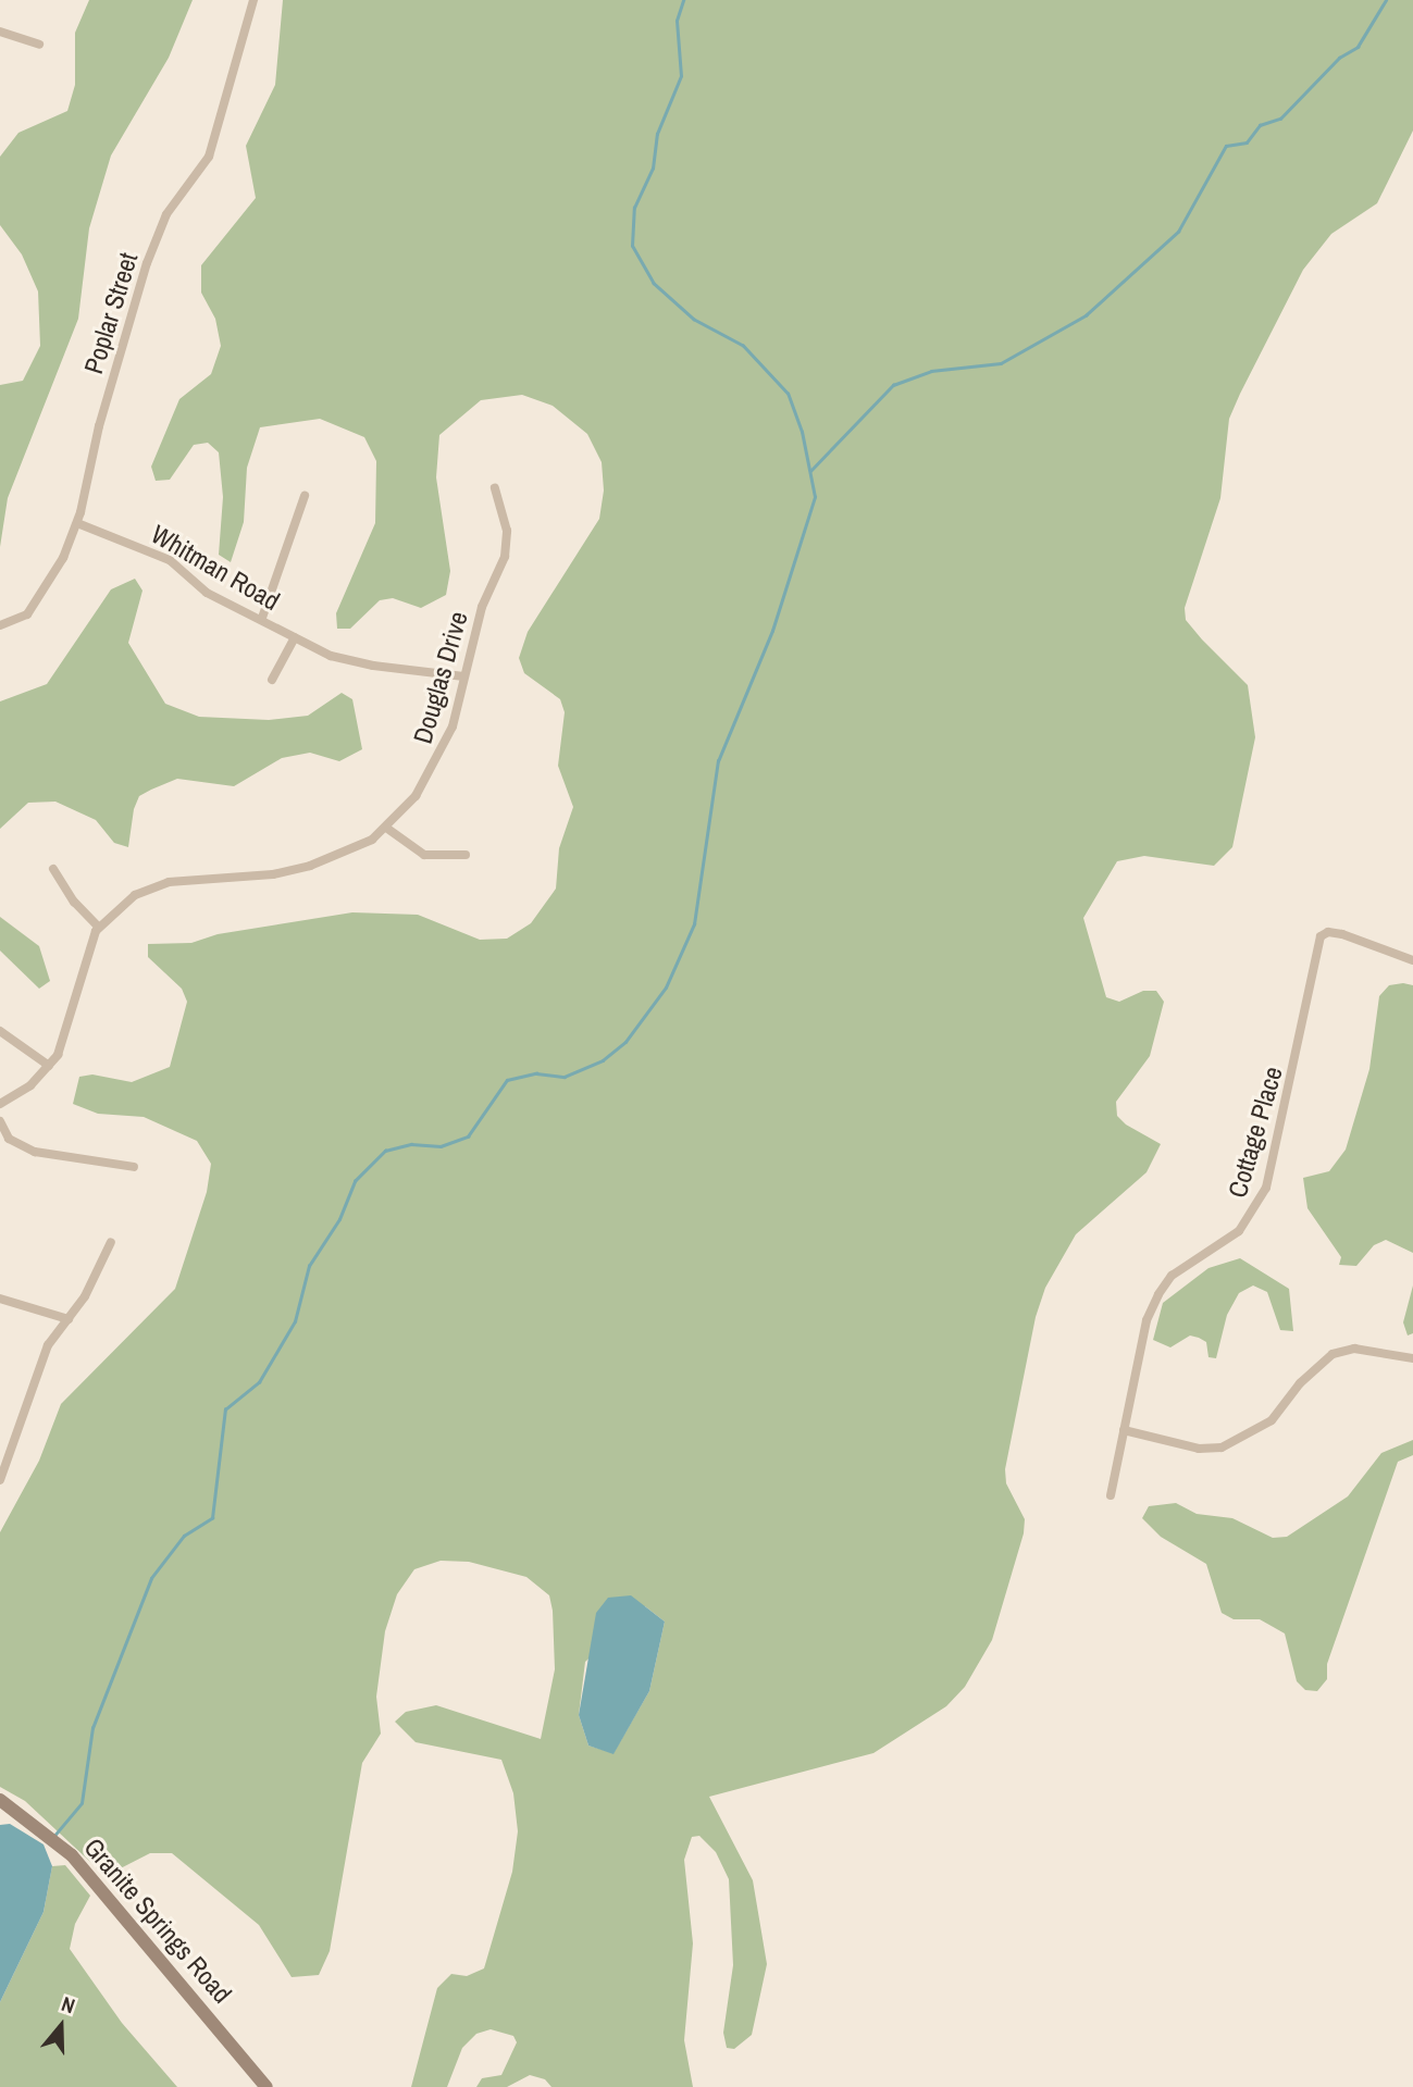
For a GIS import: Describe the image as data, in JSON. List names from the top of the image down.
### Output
{
  "streets": {
    "street": [
      "Poplar Street",
      "Whitman Road",
      "Douglas Drive",
      "Cottage Place",
      "Granite Springs Road"
    ]
  },
  "crossings": [
    ["Poplar Street", "Whitman Road"],
    ["Whitman Road", "Douglas Drive"]
  ],
  "north": "top"
}
